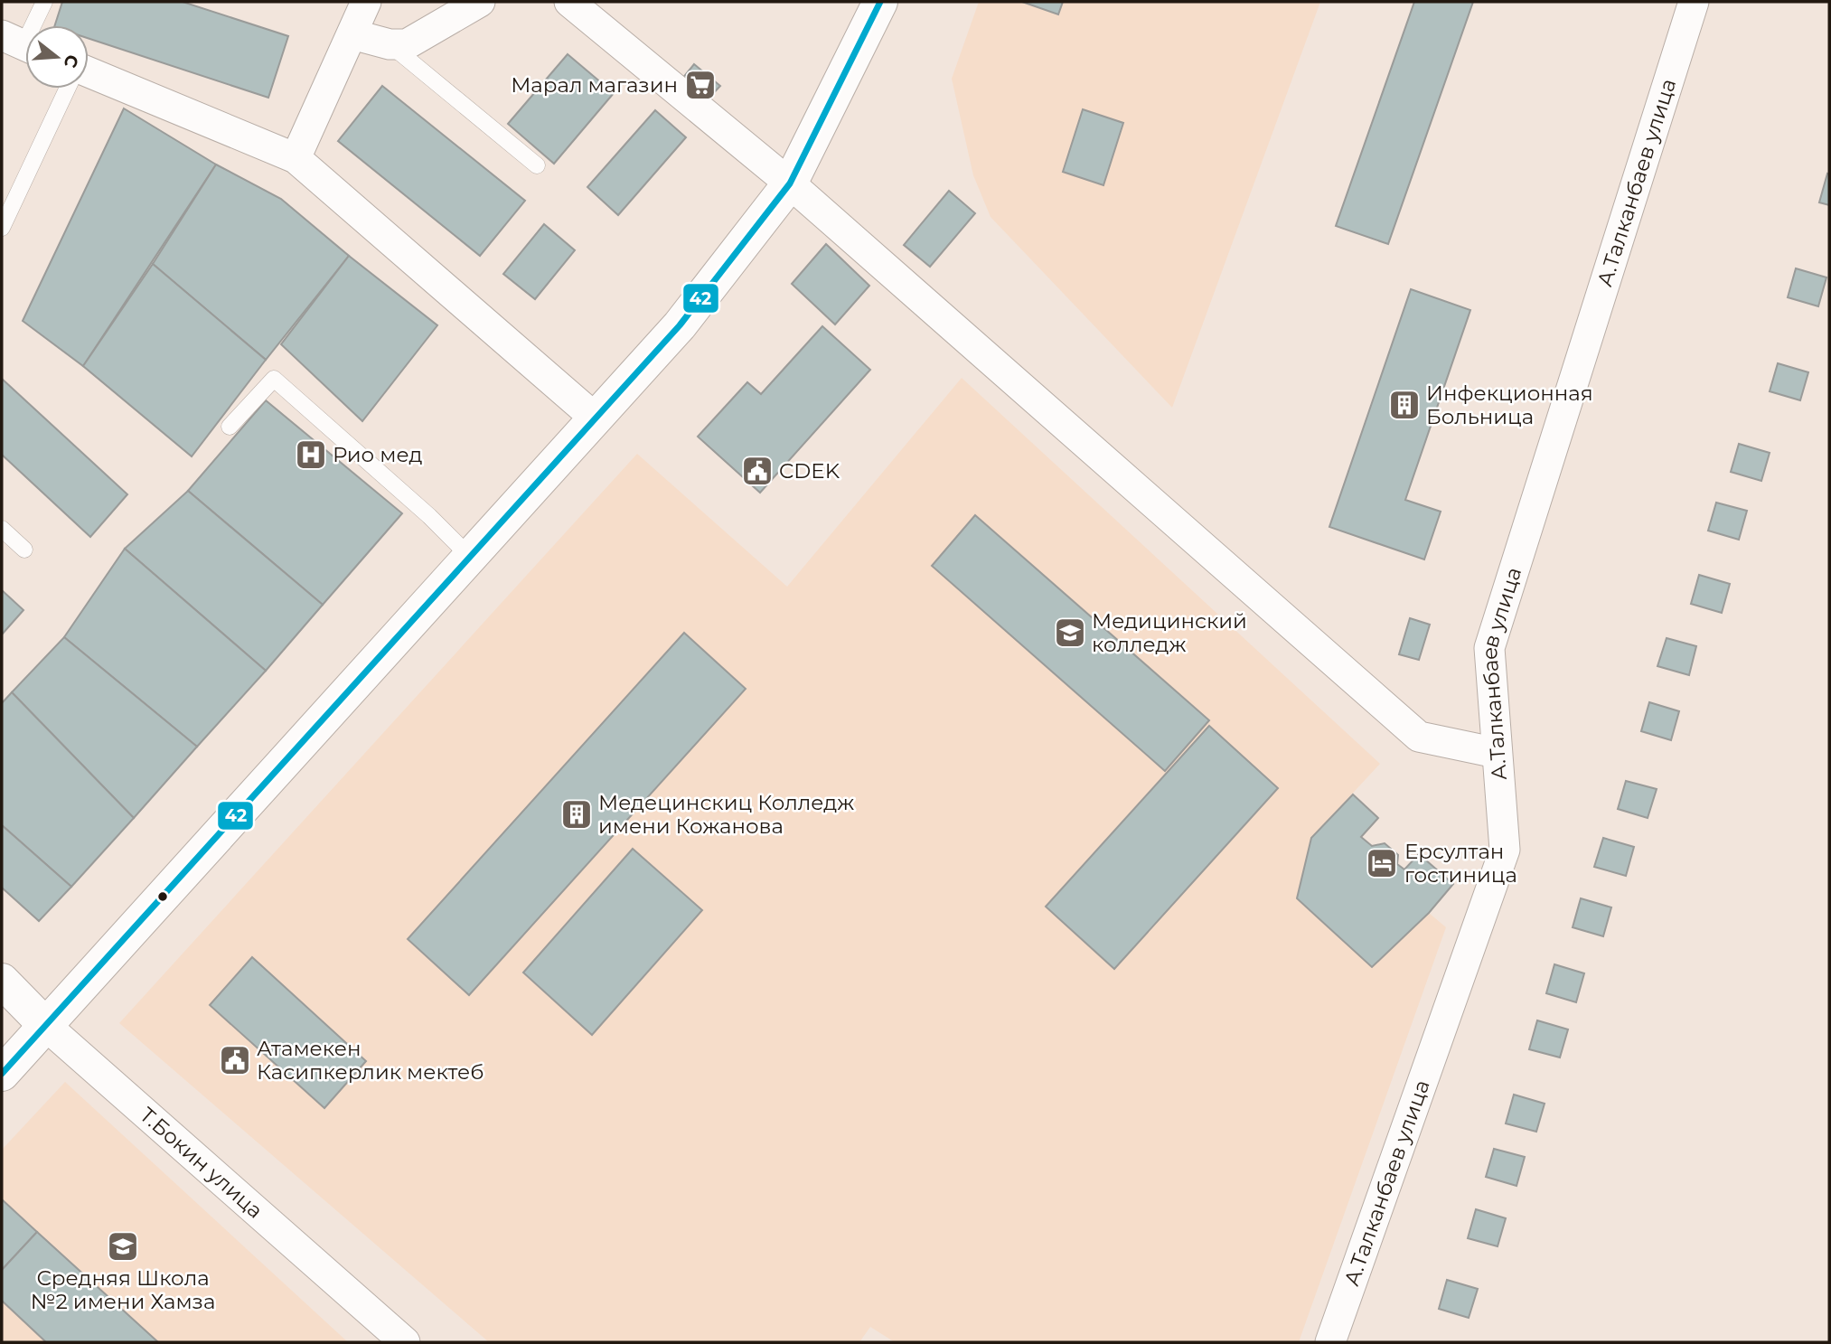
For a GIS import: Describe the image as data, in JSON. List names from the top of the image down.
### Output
{
  "streets": {
    "main road": ["Т.Бокин улица"],
    "street": ["А.Талканбаев улица"]
  },
  "places": {
    "supermarket": ["Марал магазин"],
    "building": ["Инфекционная Больница", "Медецинскиц Колледж имени Кожанова"],
    "hospital": ["Рио мед"],
    "public building": ["CDEK", "Атамекен Касипкерлик мектеб"],
    "school or university": ["Медицинский колледж", "Средняя Школа №2 имени Хамза"],
    "hotel": ["Ерсултан гостиница"]
  },
  "lines": ["transit line 42"],
  "north": "right"
}
